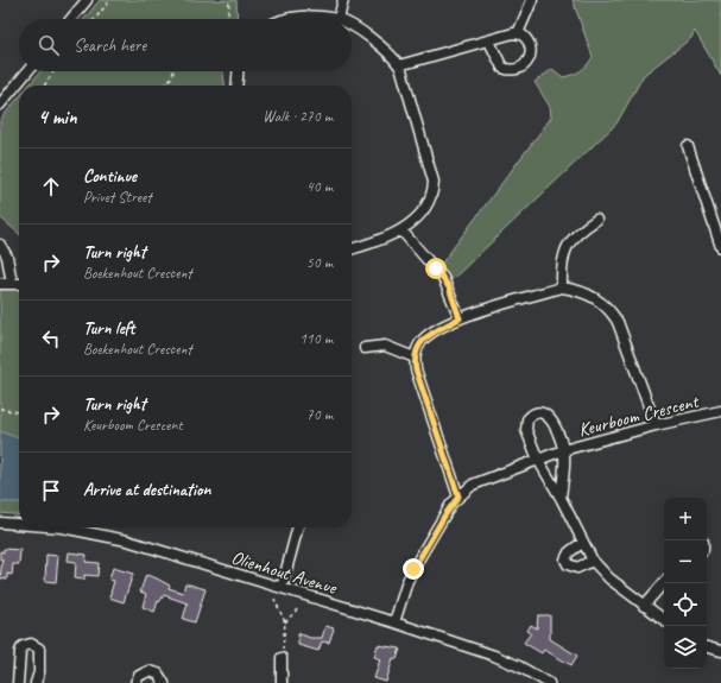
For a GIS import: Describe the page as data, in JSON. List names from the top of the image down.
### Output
{
  "streets": {
    "street": ["Keurboom Crescent", "Olienhout Avenue"]
  },
  "crossings": [
    ["Keurboom Crescent", "Olienhout Avenue"]
  ],
  "page": {
    "search": "Search here",
    "heading": ["4 min", "Walk · 270 m"],
    "list": [
      ["Continue", "Privet Street", "40 m"],
      ["Turn right", "Boekenhout Crescent", "50 m"],
      ["Turn left", "Boekenhout Crescent", "110 m"],
      ["Turn right", "Keurboom Crescent", "70 m"],
      "Arrive at destination"
    ],
    "map_buttons": ["+", "−"]
  }
}
